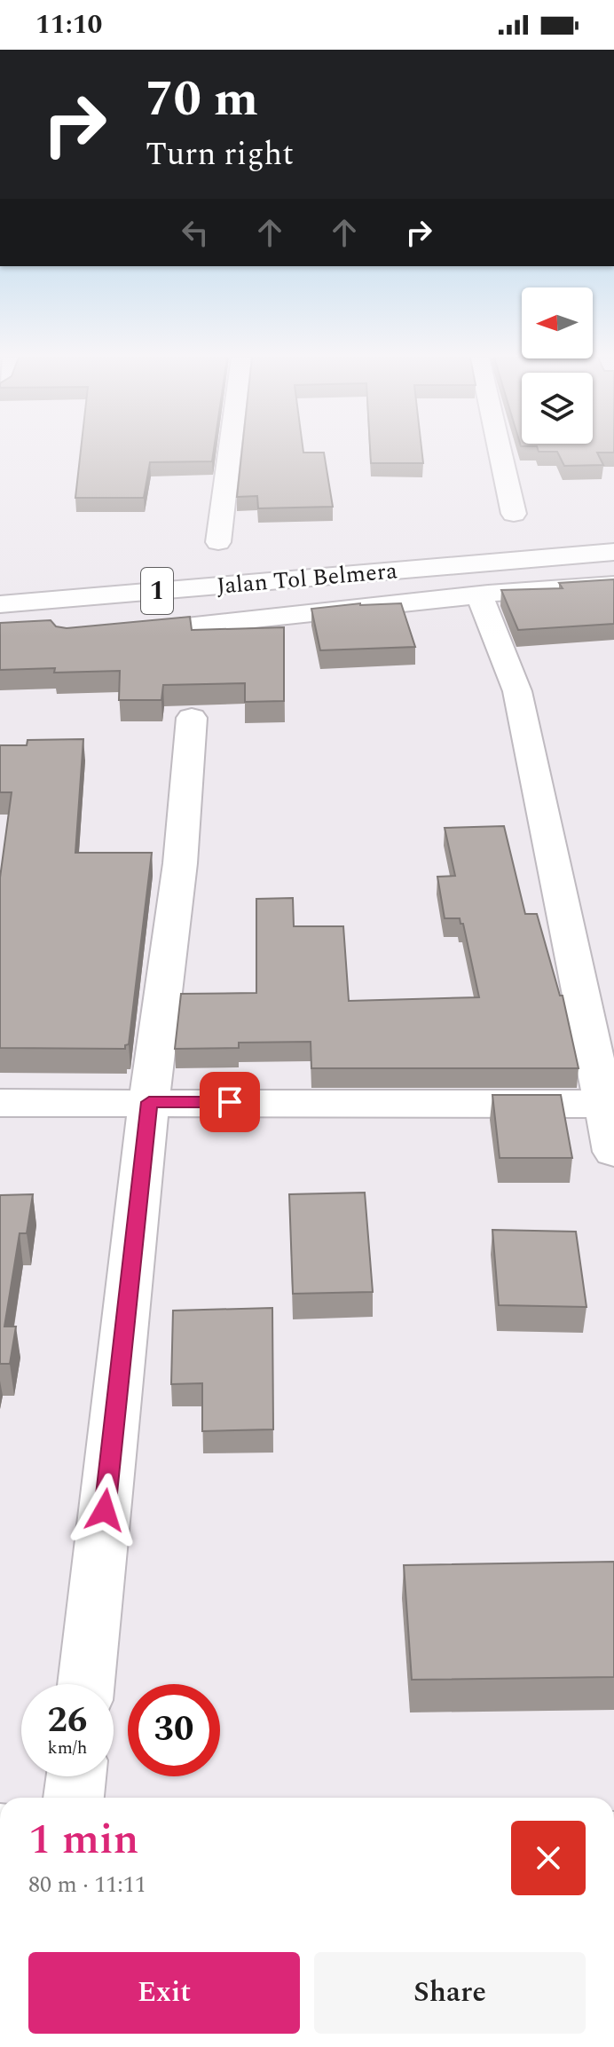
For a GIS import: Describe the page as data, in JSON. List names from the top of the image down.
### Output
{
  "streets": {
    "main road": ["Jalan Tol Belmera", "1"]
  },
  "north": "left",
  "page": {
    "status": "11:10",
    "turn": ["70 m", "Turn right"],
    "speed": "26 km/h",
    "limit": "30",
    "heading": ["1 min", "80 m · 11:11"],
    "buttons": ["Exit", "Share"]
  }
}
